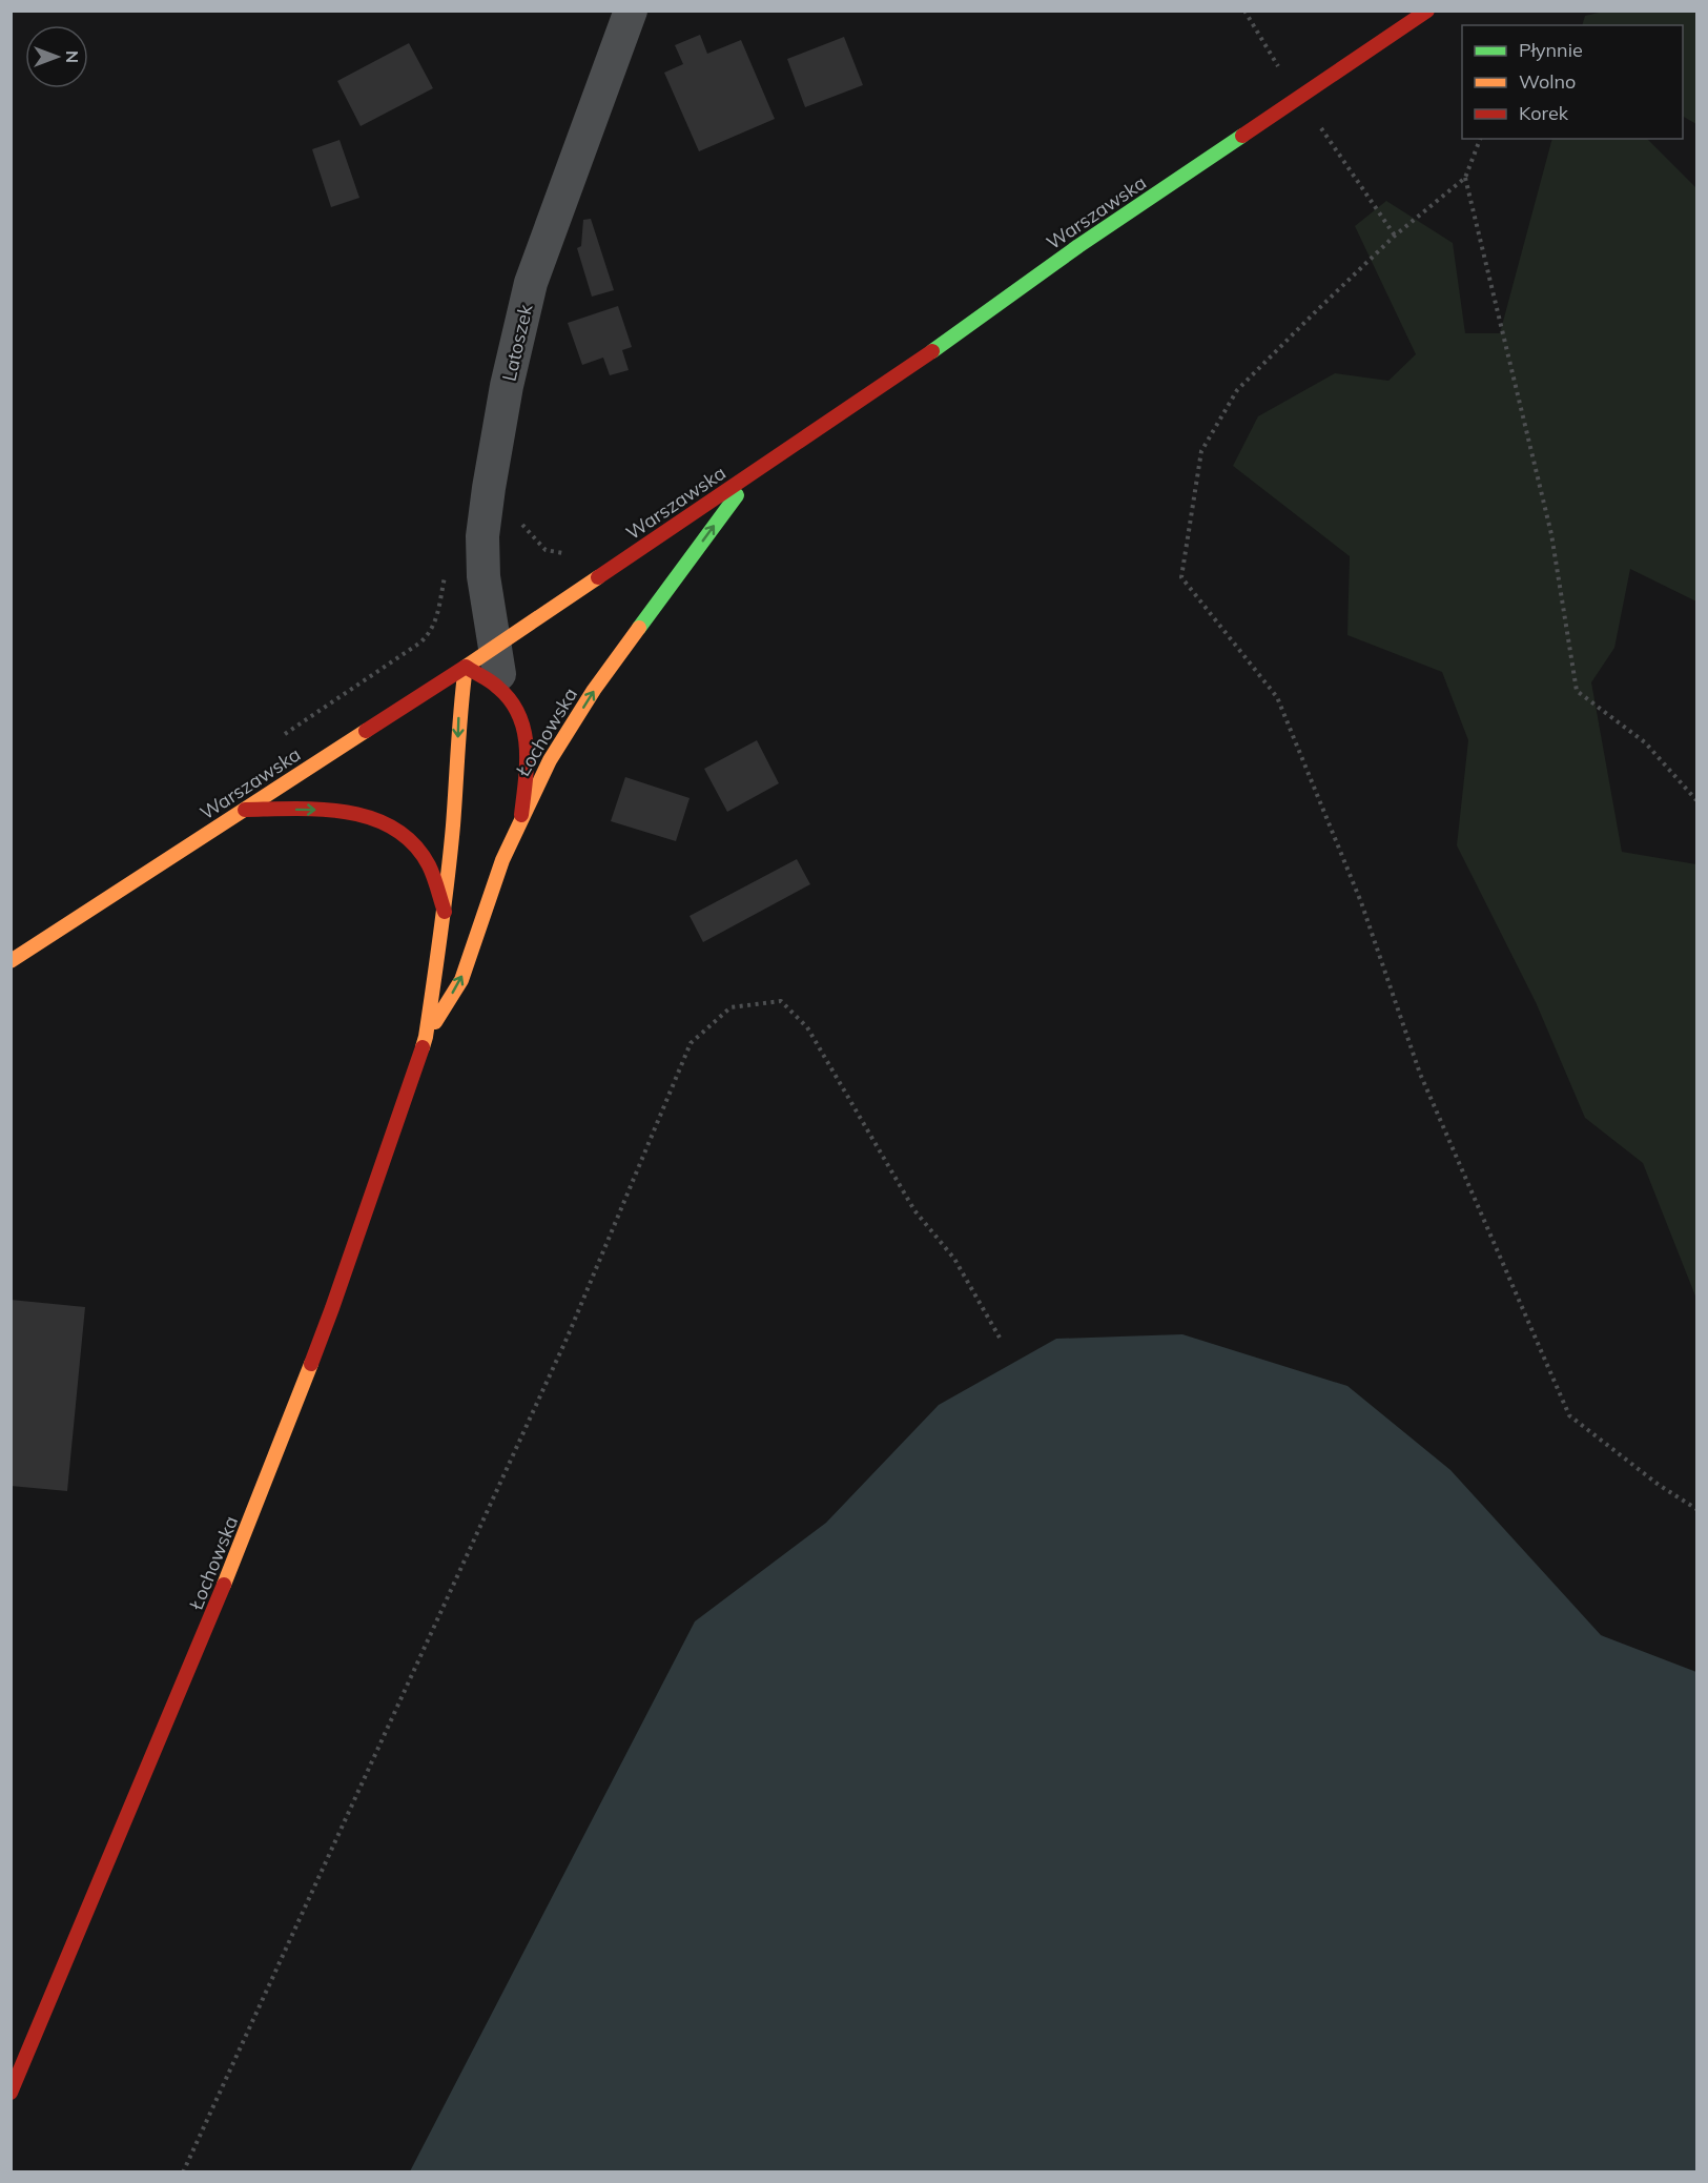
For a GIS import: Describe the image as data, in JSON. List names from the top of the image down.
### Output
{
  "streets": {
    "main road": ["Warszawska", "Łochowska"],
    "street": ["Latoszek"]
  },
  "crossings": [
    ["Warszawska", "Latoszek"],
    ["Warszawska", "Łochowska"]
  ],
  "legend": ["Płynnie", "Wolno", "Korek"],
  "north": "right"
}
